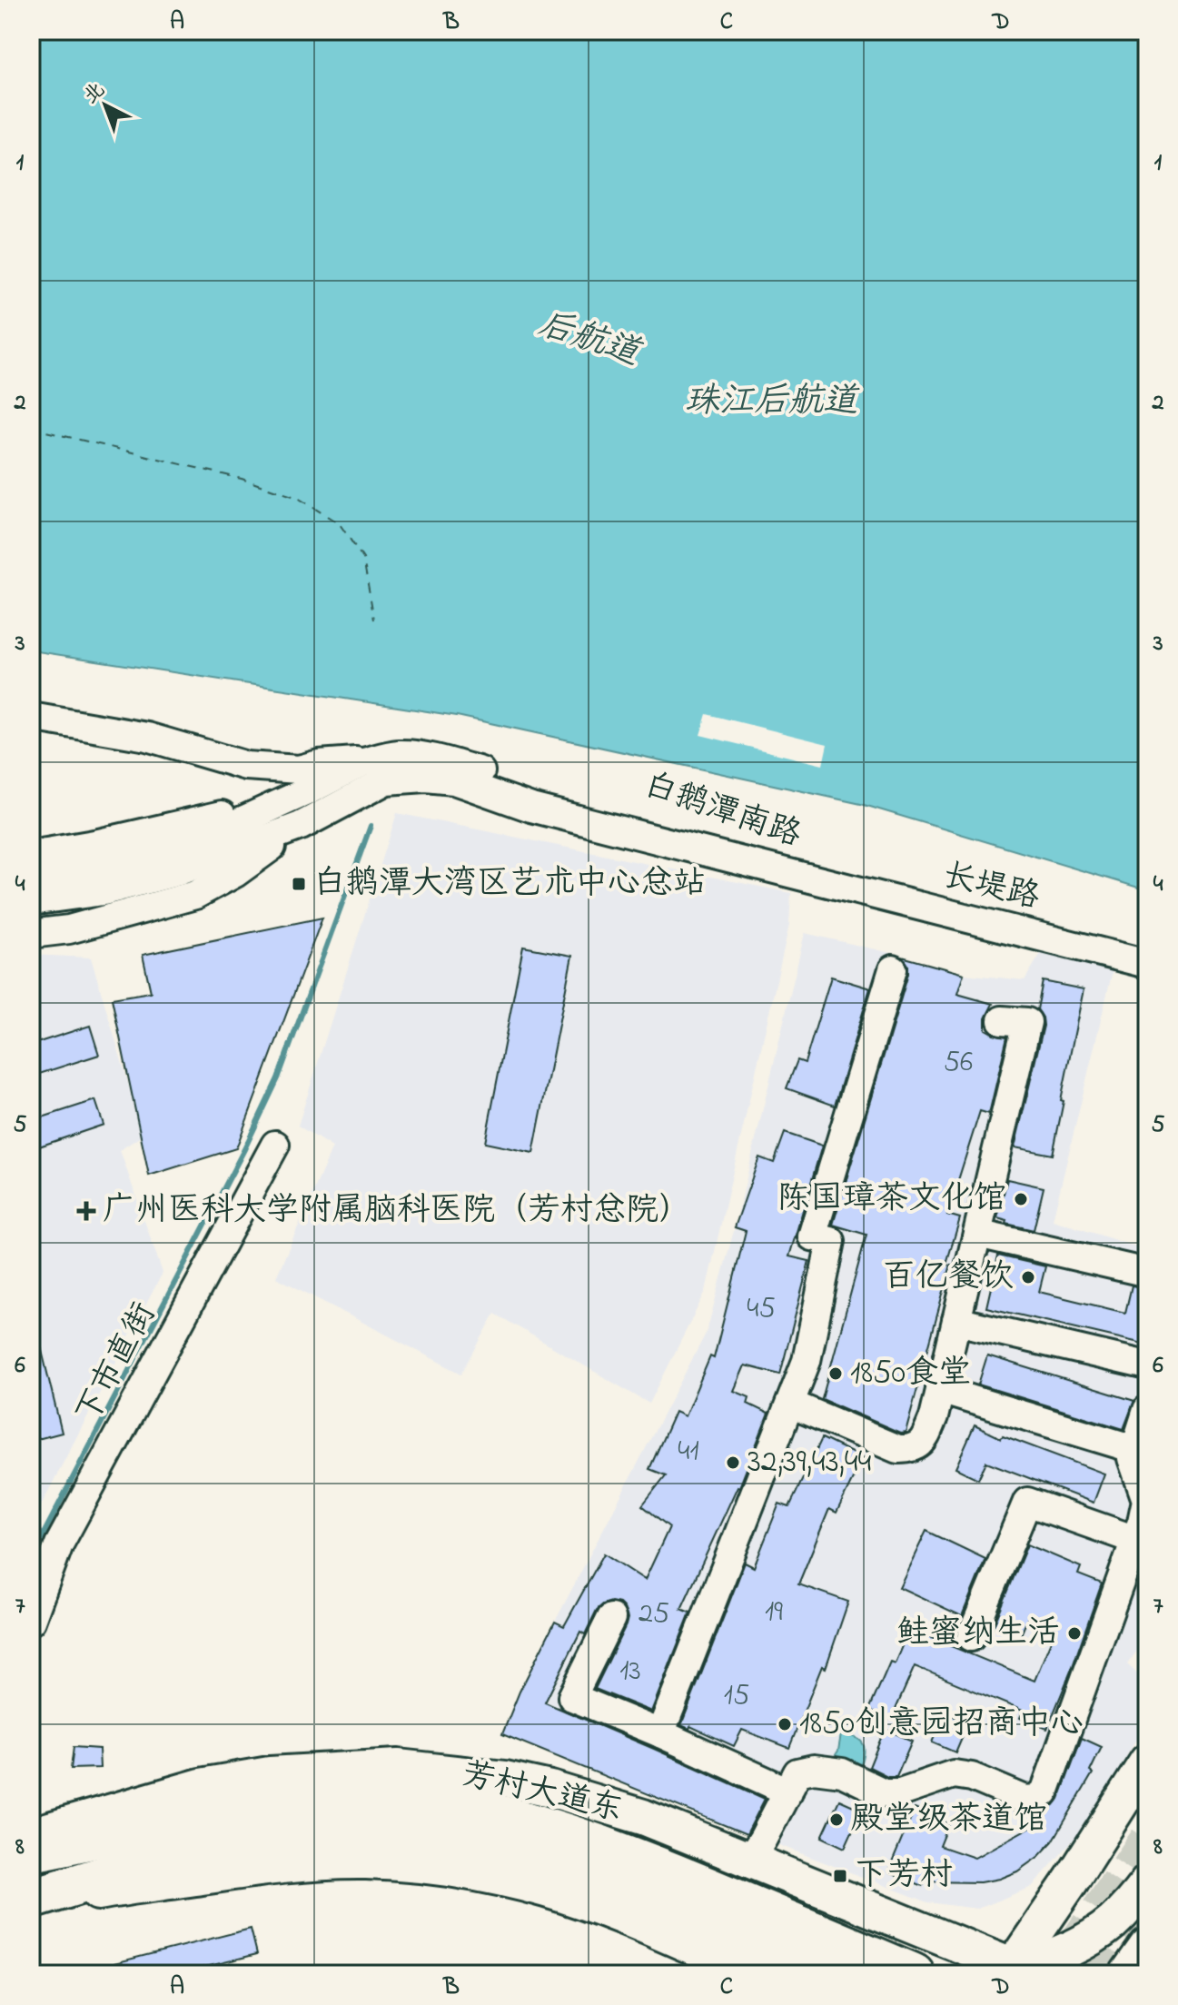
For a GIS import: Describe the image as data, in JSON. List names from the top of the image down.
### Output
{
  "streets": {
    "highway": ["芳村大道东"],
    "street": ["白鹅潭南路", "长堤路", "下市直街"]
  },
  "crossings": [
    ["白鹅潭南路", "长堤路"]
  ],
  "water": ["后航道", "珠江后航道"],
  "places": {
    "transit": ["白鹅潭大湾区艺术中心总站", "下芳村"],
    "other": [
      "陈国璋茶文化馆",
      "百亿餐饮",
      "1850食堂",
      "32,39,43,44",
      "鲑蜜纳生活",
      "1850创意园招商中心",
      "殿堂级茶道馆"
    ],
    "health": ["广州医科大学附属脑科医院（芳村总院）"]
  },
  "house_numbers": [
    "56",
    "45",
    "41",
    "19",
    "25",
    "13",
    "15"
  ],
  "north": "top left",
  "grid": {
    "columns": [
      "A",
      "B",
      "C",
      "D"
    ],
    "rows": [
      "1",
      "2",
      "3",
      "4",
      "5",
      "6",
      "7",
      "8"
    ]
  }
}
